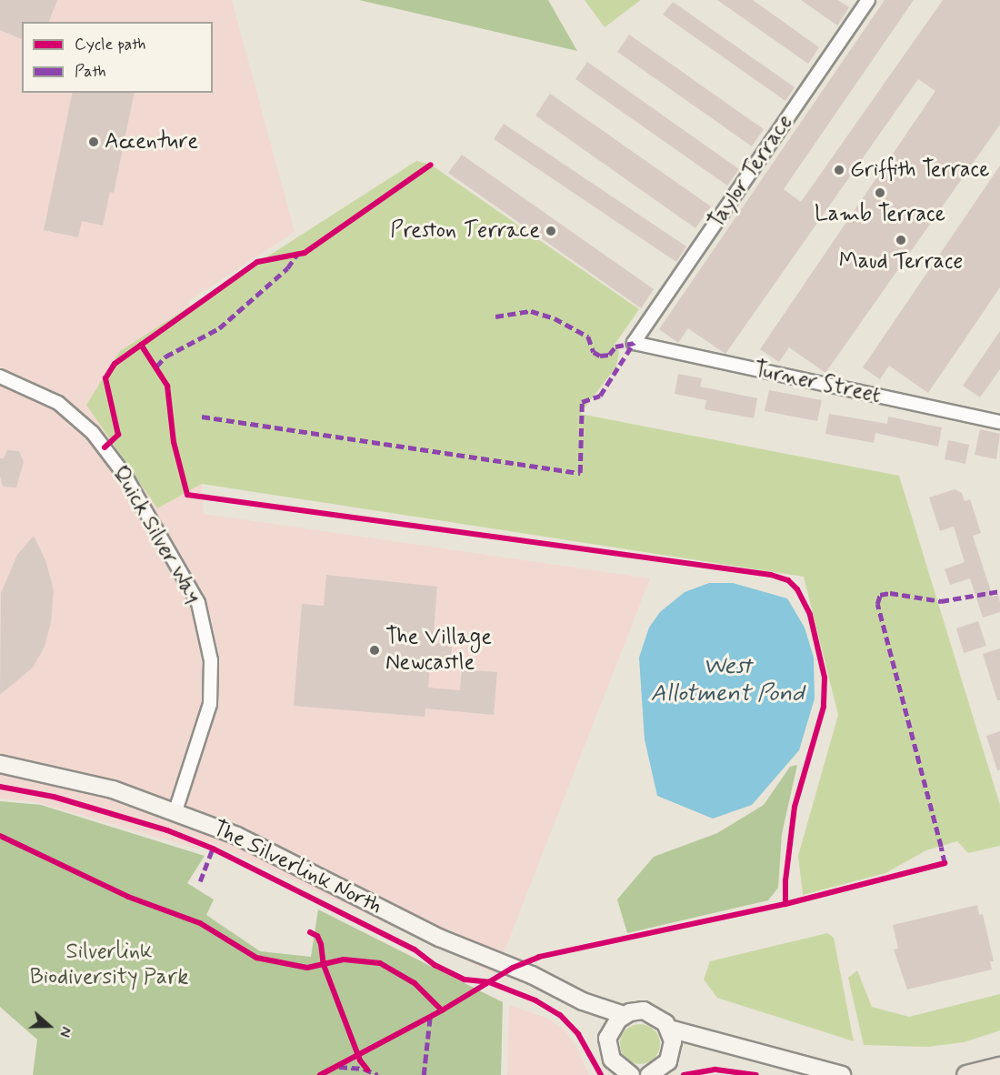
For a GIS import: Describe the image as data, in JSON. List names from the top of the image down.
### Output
{
  "streets": {
    "street": [
      "Taylor Terrace",
      "Turner Street",
      "Quick Silver Way",
      "The Silverlink North"
    ]
  },
  "crossings": [
    ["Taylor Terrace", "Turner Street"],
    ["Quick Silver Way", "The Silverlink North"]
  ],
  "water": ["West Allotment Pond"],
  "parks": ["Silverlink Biodiversity Park"],
  "places": [
    "Accenture",
    "Griffith Terrace",
    "Lamb Terrace",
    "Preston Terrace",
    "Maud Terrace",
    "The Village Newcastle"
  ],
  "legend": ["Cycle path", "Path"],
  "north": "right"
}
